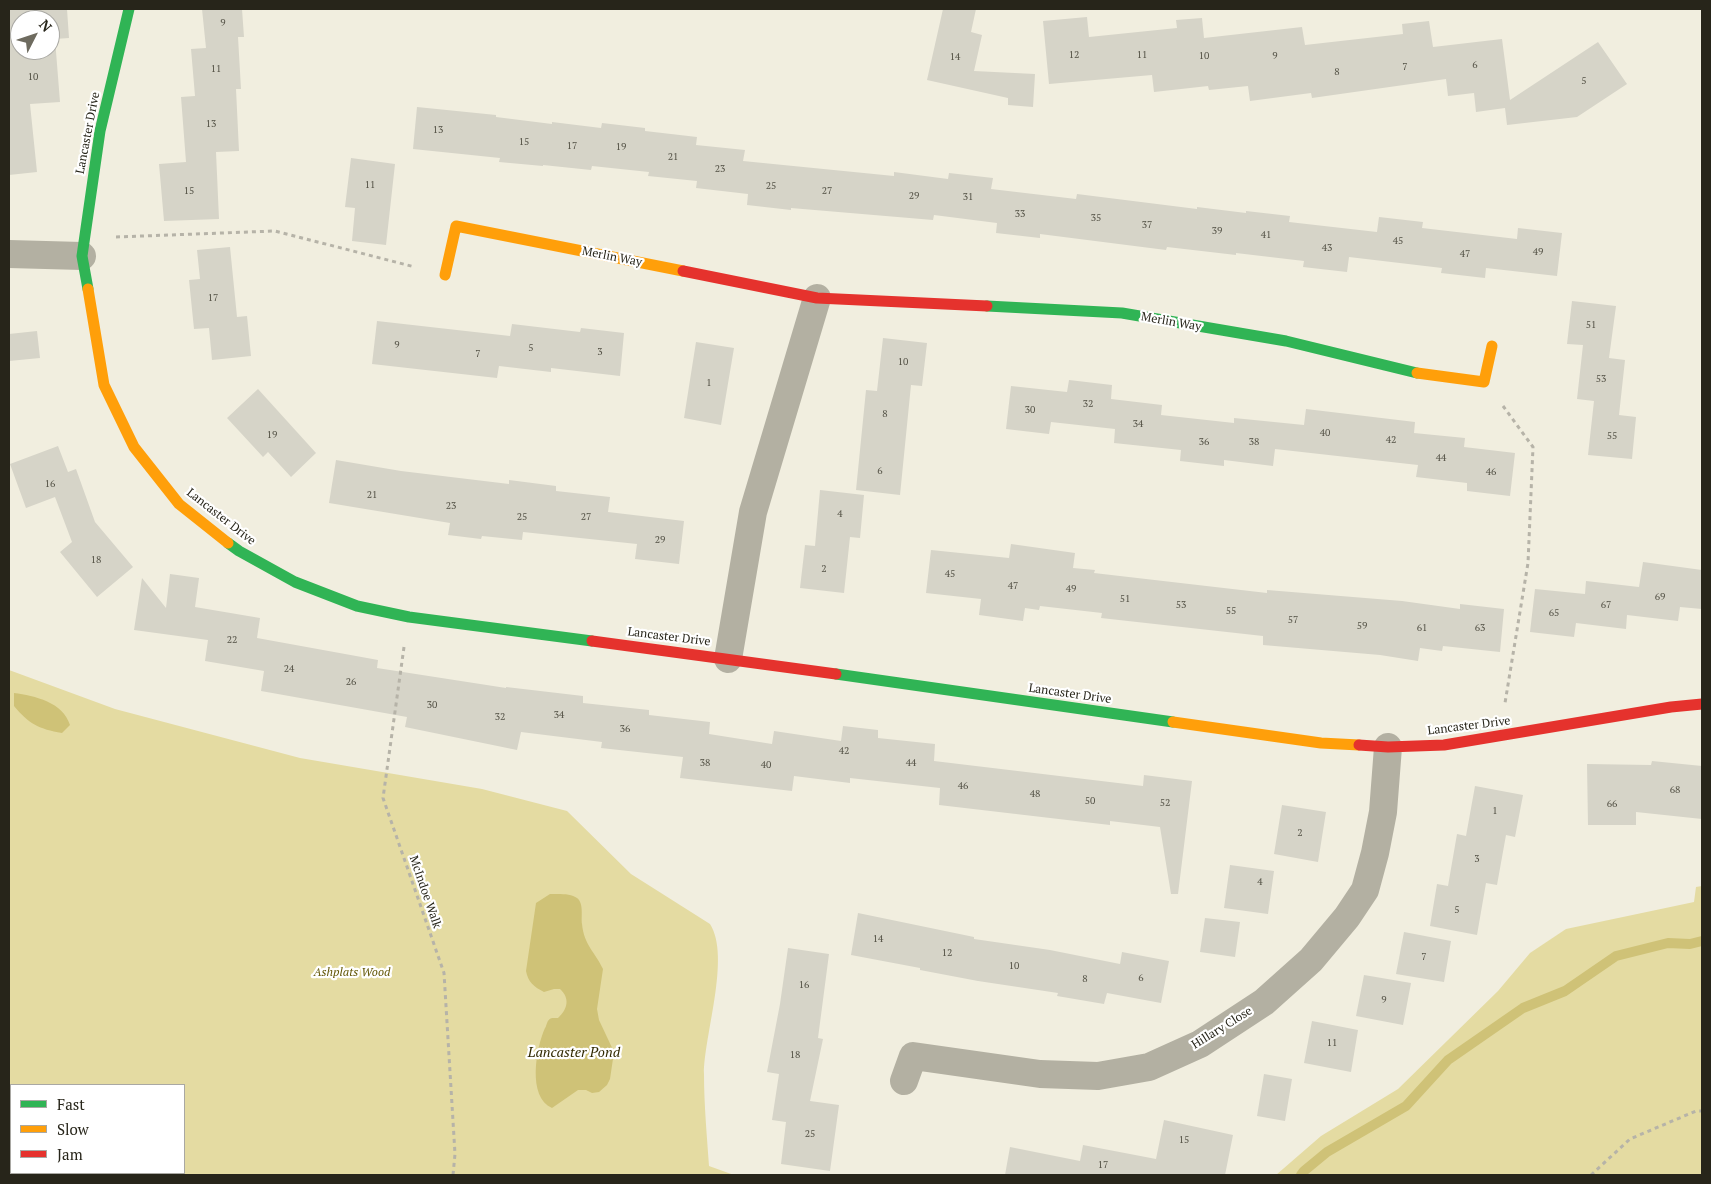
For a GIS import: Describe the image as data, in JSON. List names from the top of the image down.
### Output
{
  "streets": {
    "street": ["Lancaster Drive", "Merlin Way", "Hillary Close"],
    "path": ["McIndoe Walk"]
  },
  "crossings": [
    ["Lancaster Drive", "McIndoe Walk"],
    ["Lancaster Drive", "Hillary Close"]
  ],
  "water": ["Lancaster Pond"],
  "parks": ["Ashplats Wood"],
  "house_numbers": [
    "9",
    "12",
    "11",
    "10",
    "9",
    "14",
    "6",
    "7",
    "11",
    "8",
    "10",
    "5",
    "13",
    "13",
    "15",
    "17",
    "19",
    "21",
    "23",
    "11",
    "25",
    "15",
    "27",
    "29",
    "31",
    "33",
    "35",
    "37",
    "39",
    "41",
    "45",
    "43",
    "49",
    "47",
    "17",
    "51",
    "9",
    "5",
    "3",
    "7",
    "10",
    "53",
    "1",
    "32",
    "30",
    "8",
    "34",
    "40",
    "19",
    "55",
    "42",
    "36",
    "38",
    "44",
    "6",
    "46",
    "16",
    "21",
    "23",
    "4",
    "25",
    "27",
    "29",
    "18",
    "2",
    "45",
    "47",
    "49",
    "69",
    "51",
    "53",
    "67",
    "55",
    "65",
    "57",
    "59",
    "61",
    "63",
    "22",
    "24",
    "26",
    "30",
    "34",
    "32",
    "36",
    "42",
    "38",
    "44",
    "40",
    "46",
    "68",
    "48",
    "50",
    "52",
    "66",
    "1",
    "2",
    "3",
    "4",
    "5",
    "14",
    "12",
    "7",
    "10",
    "6",
    "8",
    "16",
    "9",
    "11",
    "18",
    "25",
    "15",
    "17"
  ],
  "legend": ["Fast", "Slow", "Jam"],
  "north": "top right"
}
